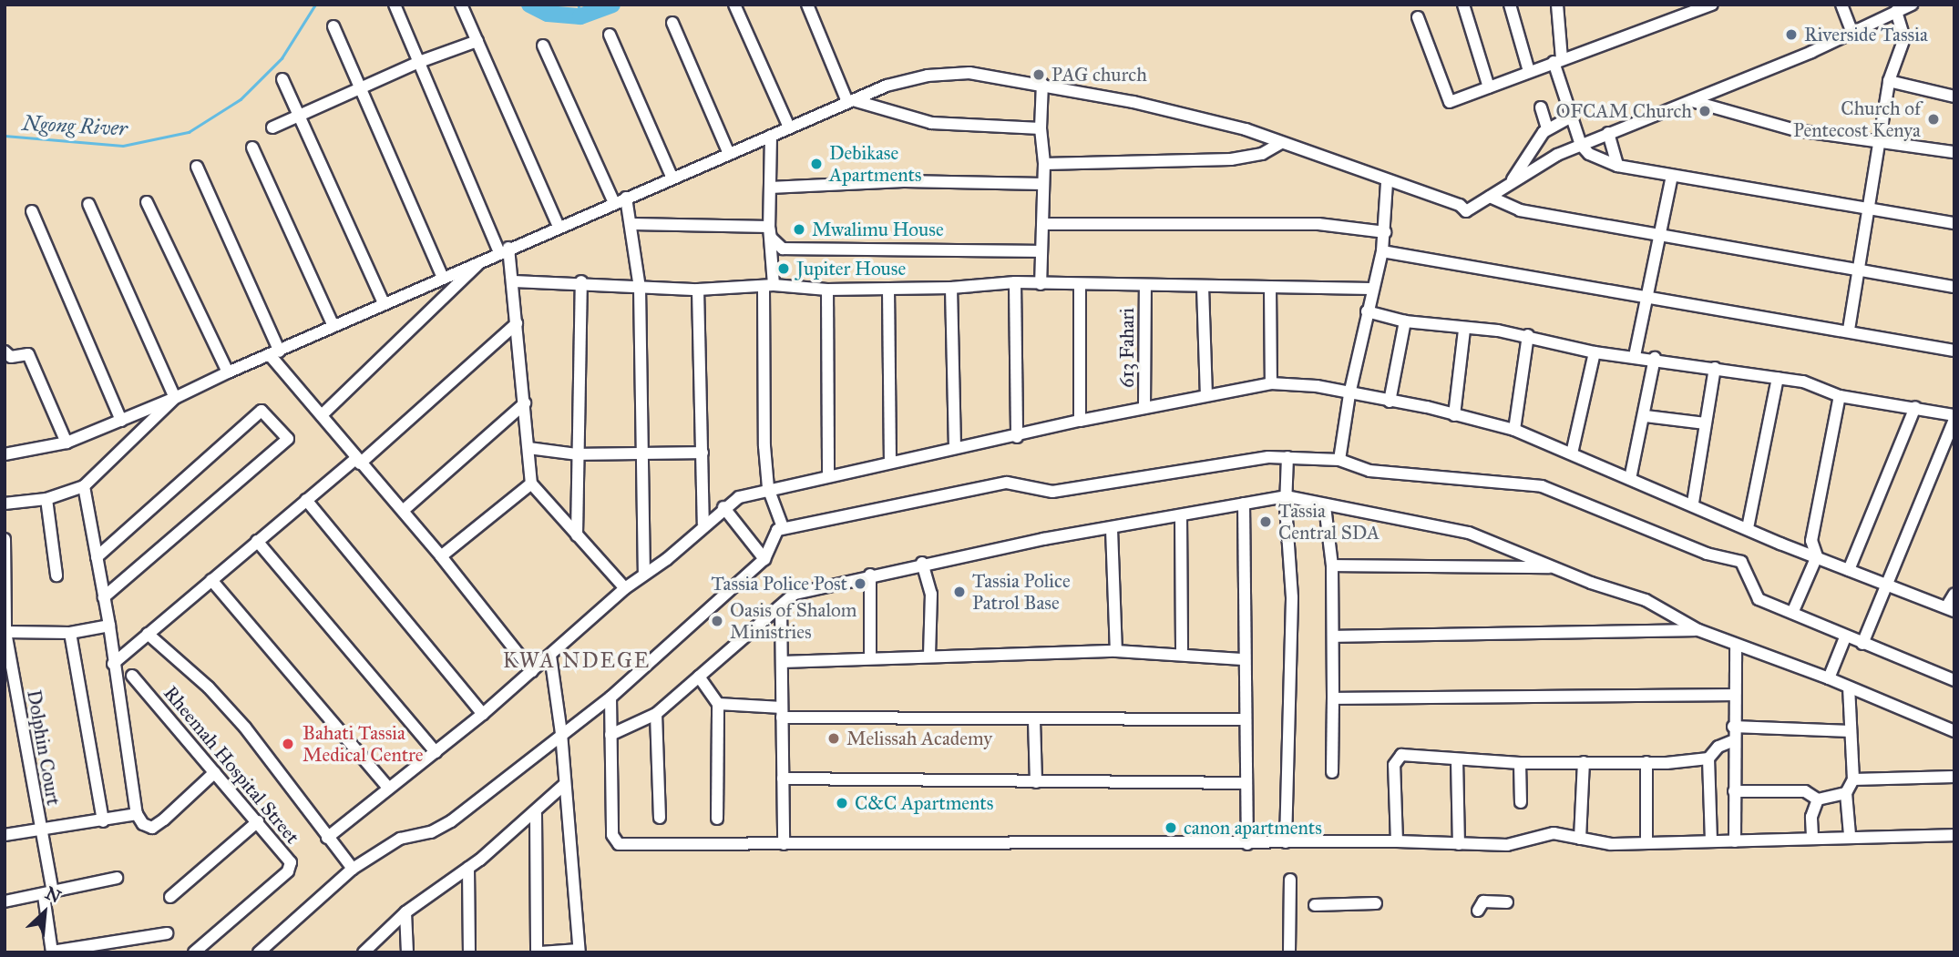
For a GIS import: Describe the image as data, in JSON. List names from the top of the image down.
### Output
{
  "streets": {
    "street": ["613 Fahari", "Dolphin Court", "Rheemah Hospital Street"]
  },
  "districts": ["KWA NDEGE"],
  "water": ["Ngong River"],
  "places": [
    "Riverside Tassia",
    "PAG church",
    "OFCAM Church",
    "Church of Pentecost Kenya",
    "Debikase Apartments",
    "Mwalimu House",
    "Jupiter House",
    "Tassia Central SDA",
    "Tassia Police Post",
    "Tassia Police Patrol Base",
    "Oasis of Shalom Ministries",
    "Melissah Academy",
    "Bahati Tassia Medical Centre",
    "C&C Apartments",
    "canon apartments"
  ],
  "north": "top right"
}
